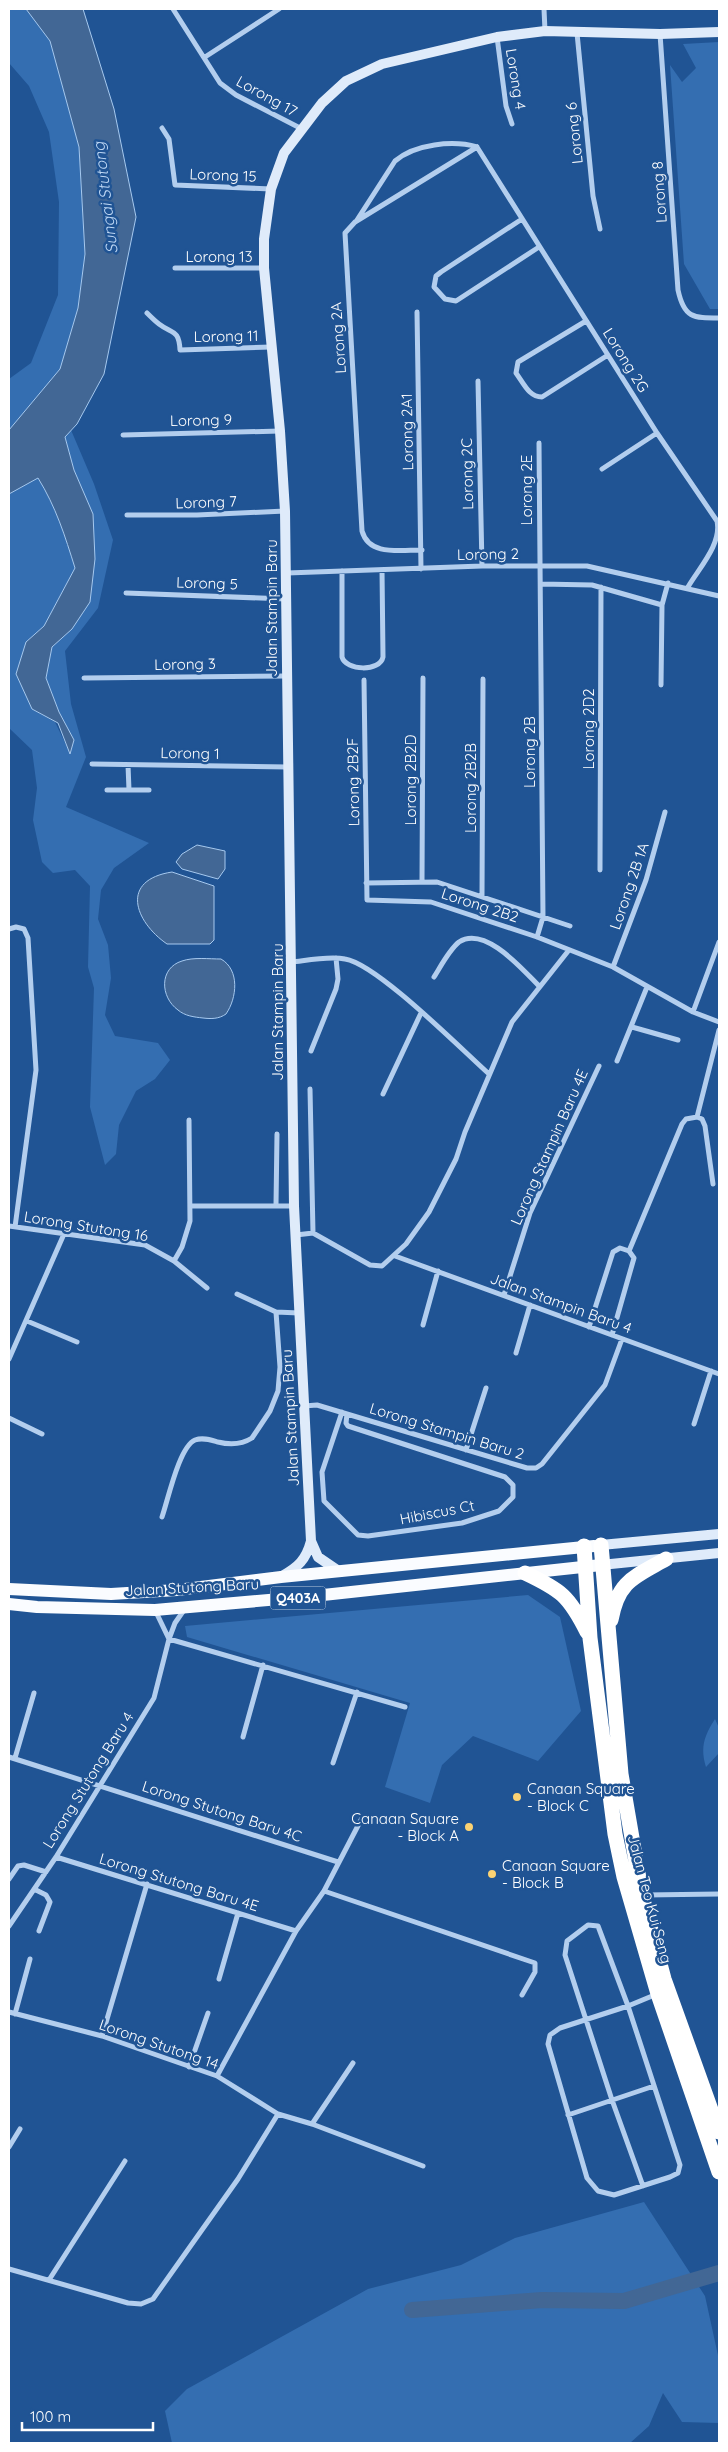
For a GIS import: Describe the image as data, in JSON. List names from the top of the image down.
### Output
{
  "streets": {
    "highway": ["Jalan Teo Kui Seng"],
    "main road": ["Jalan Stutong Baru", "Q403A"],
    "street": [
      "Lorong 4",
      "Lorong 17",
      "Lorong 6",
      "Lorong 15",
      "Lorong 8",
      "Lorong 13",
      "Lorong 11",
      "Lorong 2A",
      "Lorong 2G",
      "Lorong 9",
      "Lorong 2A1",
      "Lorong 2C",
      "Lorong 2E",
      "Lorong 7",
      "Lorong 2",
      "Lorong 5",
      "Jalan Stampin Baru",
      "Lorong 3",
      "Lorong 2D2",
      "Lorong 2B",
      "Lorong 1",
      "Lorong 2B2D",
      "Lorong 2B2F",
      "Lorong 2B2B",
      "Lorong 2B 1A",
      "Lorong 2B2",
      "Lorong Stampin Baru 4E",
      "Lorong Stutong 16",
      "Jalan Stampin Baru 4",
      "Lorong Stampin Baru 2",
      "Hibiscus Ct",
      "Lorong Stutong Baru 4",
      "Lorong Stutong Baru 4C",
      "Lorong Stutong Baru 4E",
      "Lorong Stutong 14"
    ]
  },
  "crossings": [
    ["Lorong 4", "Jalan Stampin Baru"],
    ["Lorong 17", "Jalan Stampin Baru"],
    ["Lorong 6", "Jalan Stampin Baru"],
    ["Lorong 15", "Jalan Stampin Baru"],
    ["Lorong 8", "Jalan Stampin Baru"],
    ["Lorong 13", "Jalan Stampin Baru"],
    ["Lorong 11", "Jalan Stampin Baru"],
    ["Lorong 2A", "Lorong 2A1"],
    ["Lorong 2G", "Lorong 2"],
    ["Lorong 9", "Jalan Stampin Baru"],
    ["Lorong 2A1", "Lorong 2"],
    ["Lorong 2C", "Lorong 2"],
    ["Lorong 2E", "Lorong 2"],
    ["Lorong 2E", "Lorong 2B"],
    ["Lorong 7", "Jalan Stampin Baru"],
    ["Lorong 2", "Jalan Stampin Baru"],
    ["Lorong 2", "Lorong 2B"],
    ["Lorong 5", "Jalan Stampin Baru"],
    ["Jalan Stampin Baru", "Lorong 3"],
    ["Jalan Stampin Baru", "Lorong 1"],
    ["Jalan Stampin Baru", "Lorong Stampin Baru 2"],
    ["Jalan Stampin Baru", "Jalan Stutong Baru"],
    ["Lorong 2B", "Lorong 2B2"],
    ["Lorong 2B2F", "Lorong 2B2"],
    ["Lorong 2B 1A", "Lorong 2B2"],
    ["Lorong Stampin Baru 4E", "Jalan Stampin Baru 4"],
    ["Jalan Stampin Baru 4", "Lorong Stampin Baru 2"],
    ["Lorong Stampin Baru 2", "Hibiscus Ct"],
    ["Jalan Stutong Baru", "Lorong Stutong Baru 4"],
    ["Jalan Stutong Baru", "Jalan Teo Kui Seng"],
    ["Lorong Stutong Baru 4", "Lorong Stutong Baru 4C"],
    ["Lorong Stutong Baru 4", "Lorong Stutong Baru 4E"]
  ],
  "water": ["Sungai Stutong"],
  "places": ["Canaan Square - Block C", "Canaan Square - Block A", "Canaan Square - Block B"],
  "scale_bar": "100 m"
}
